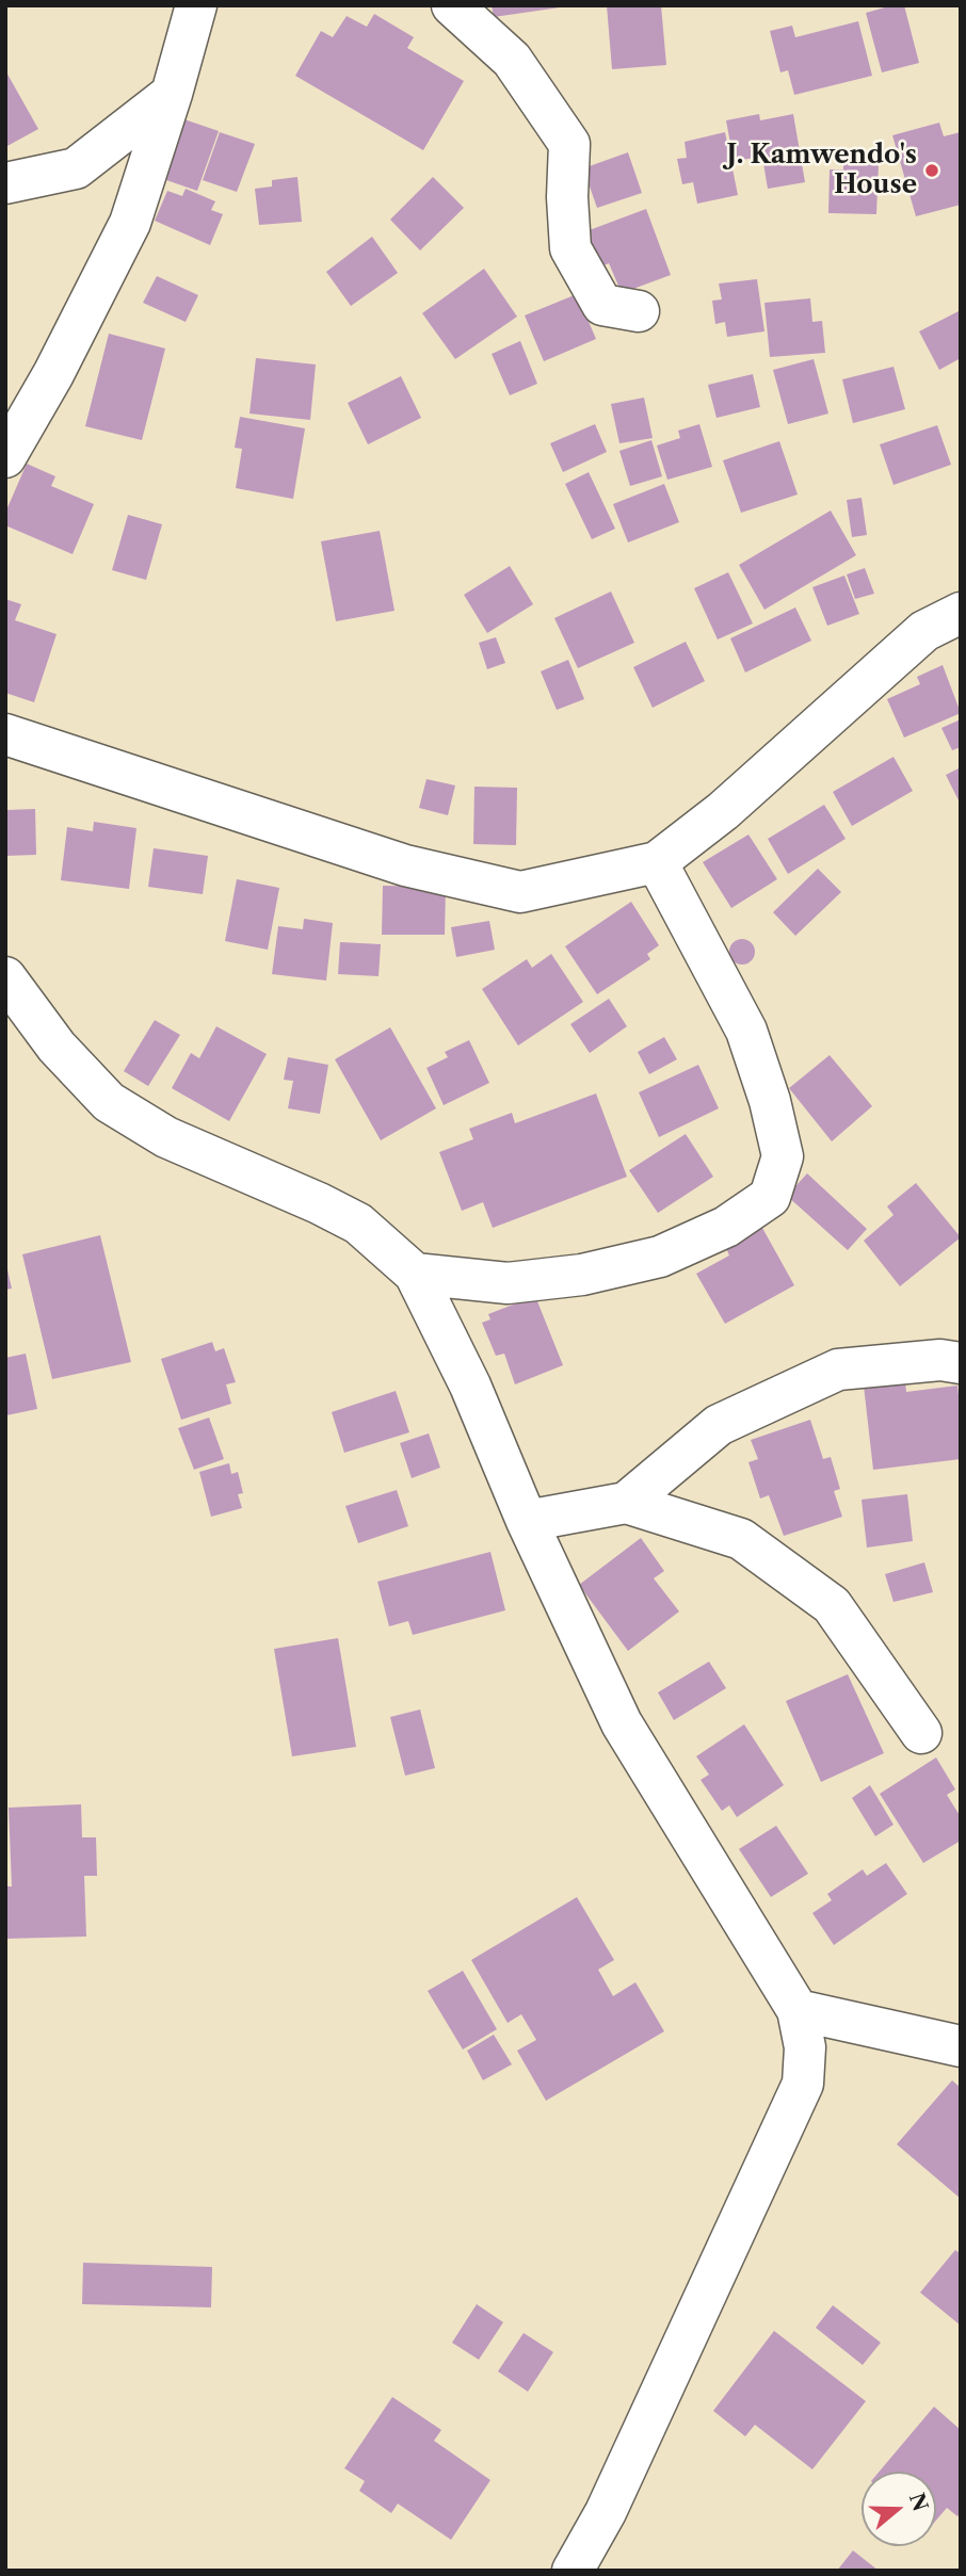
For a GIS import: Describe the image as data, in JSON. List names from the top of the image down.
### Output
{
  "places": ["J. Kamwendo's House"],
  "north": "right"
}
